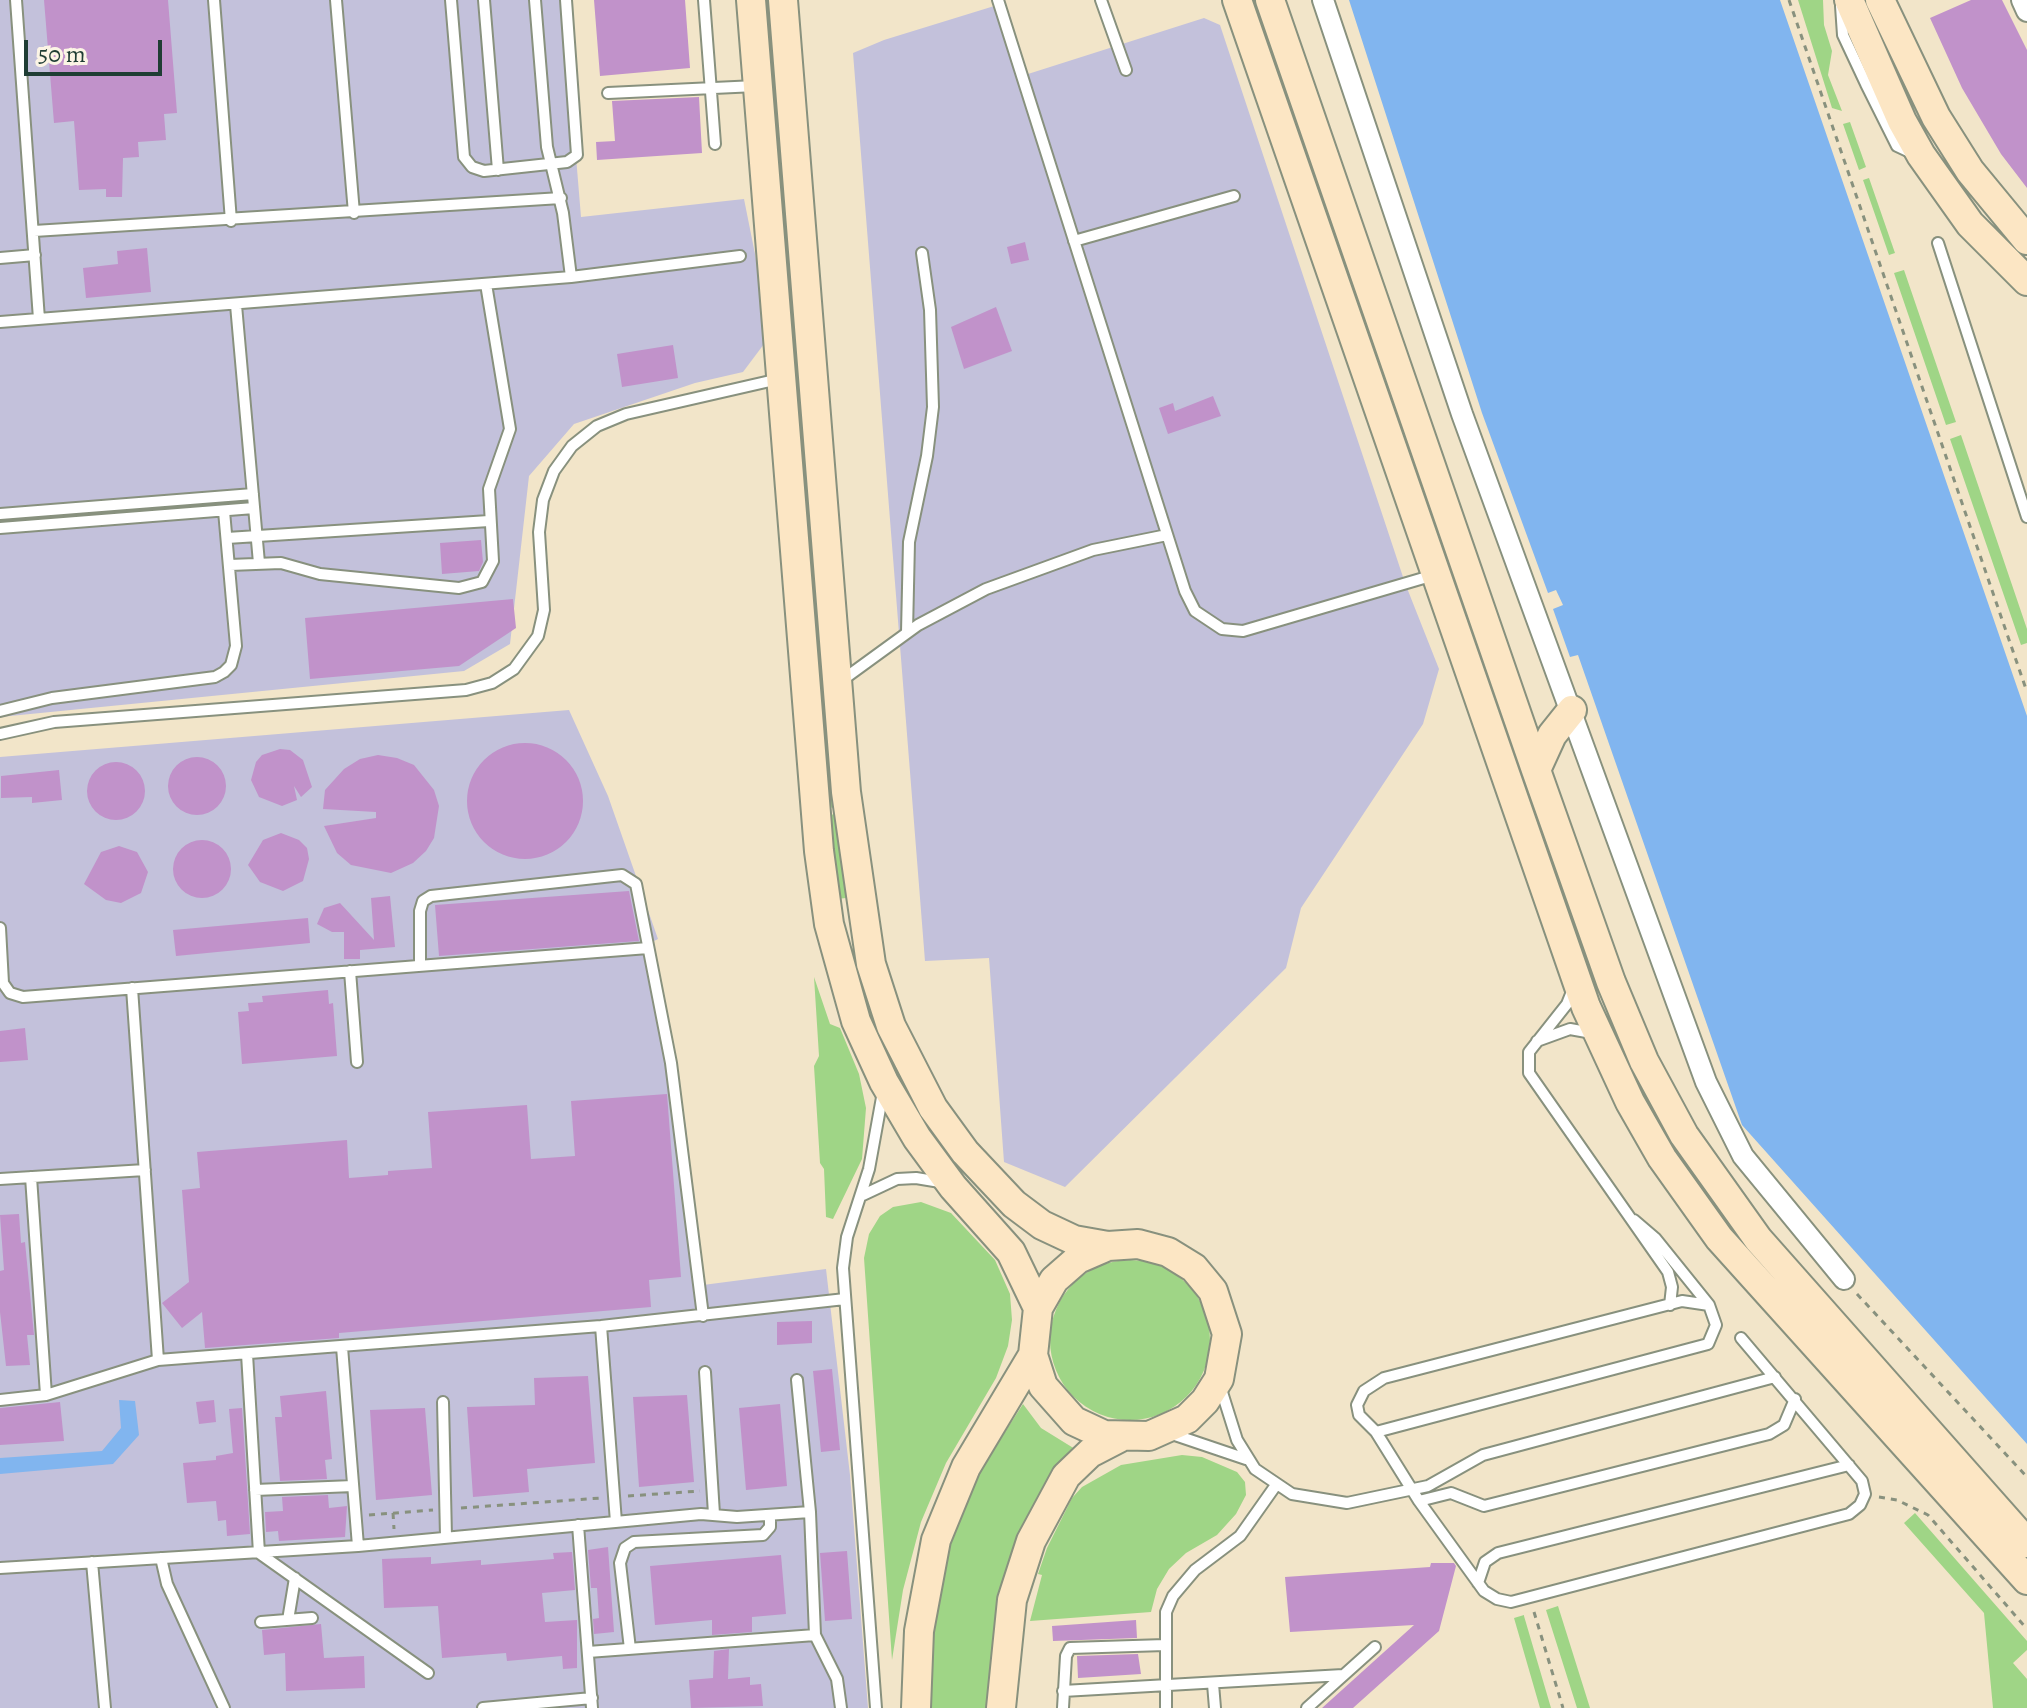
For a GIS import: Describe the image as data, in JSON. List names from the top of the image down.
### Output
{
  "scale_bar": "50 m"
}
